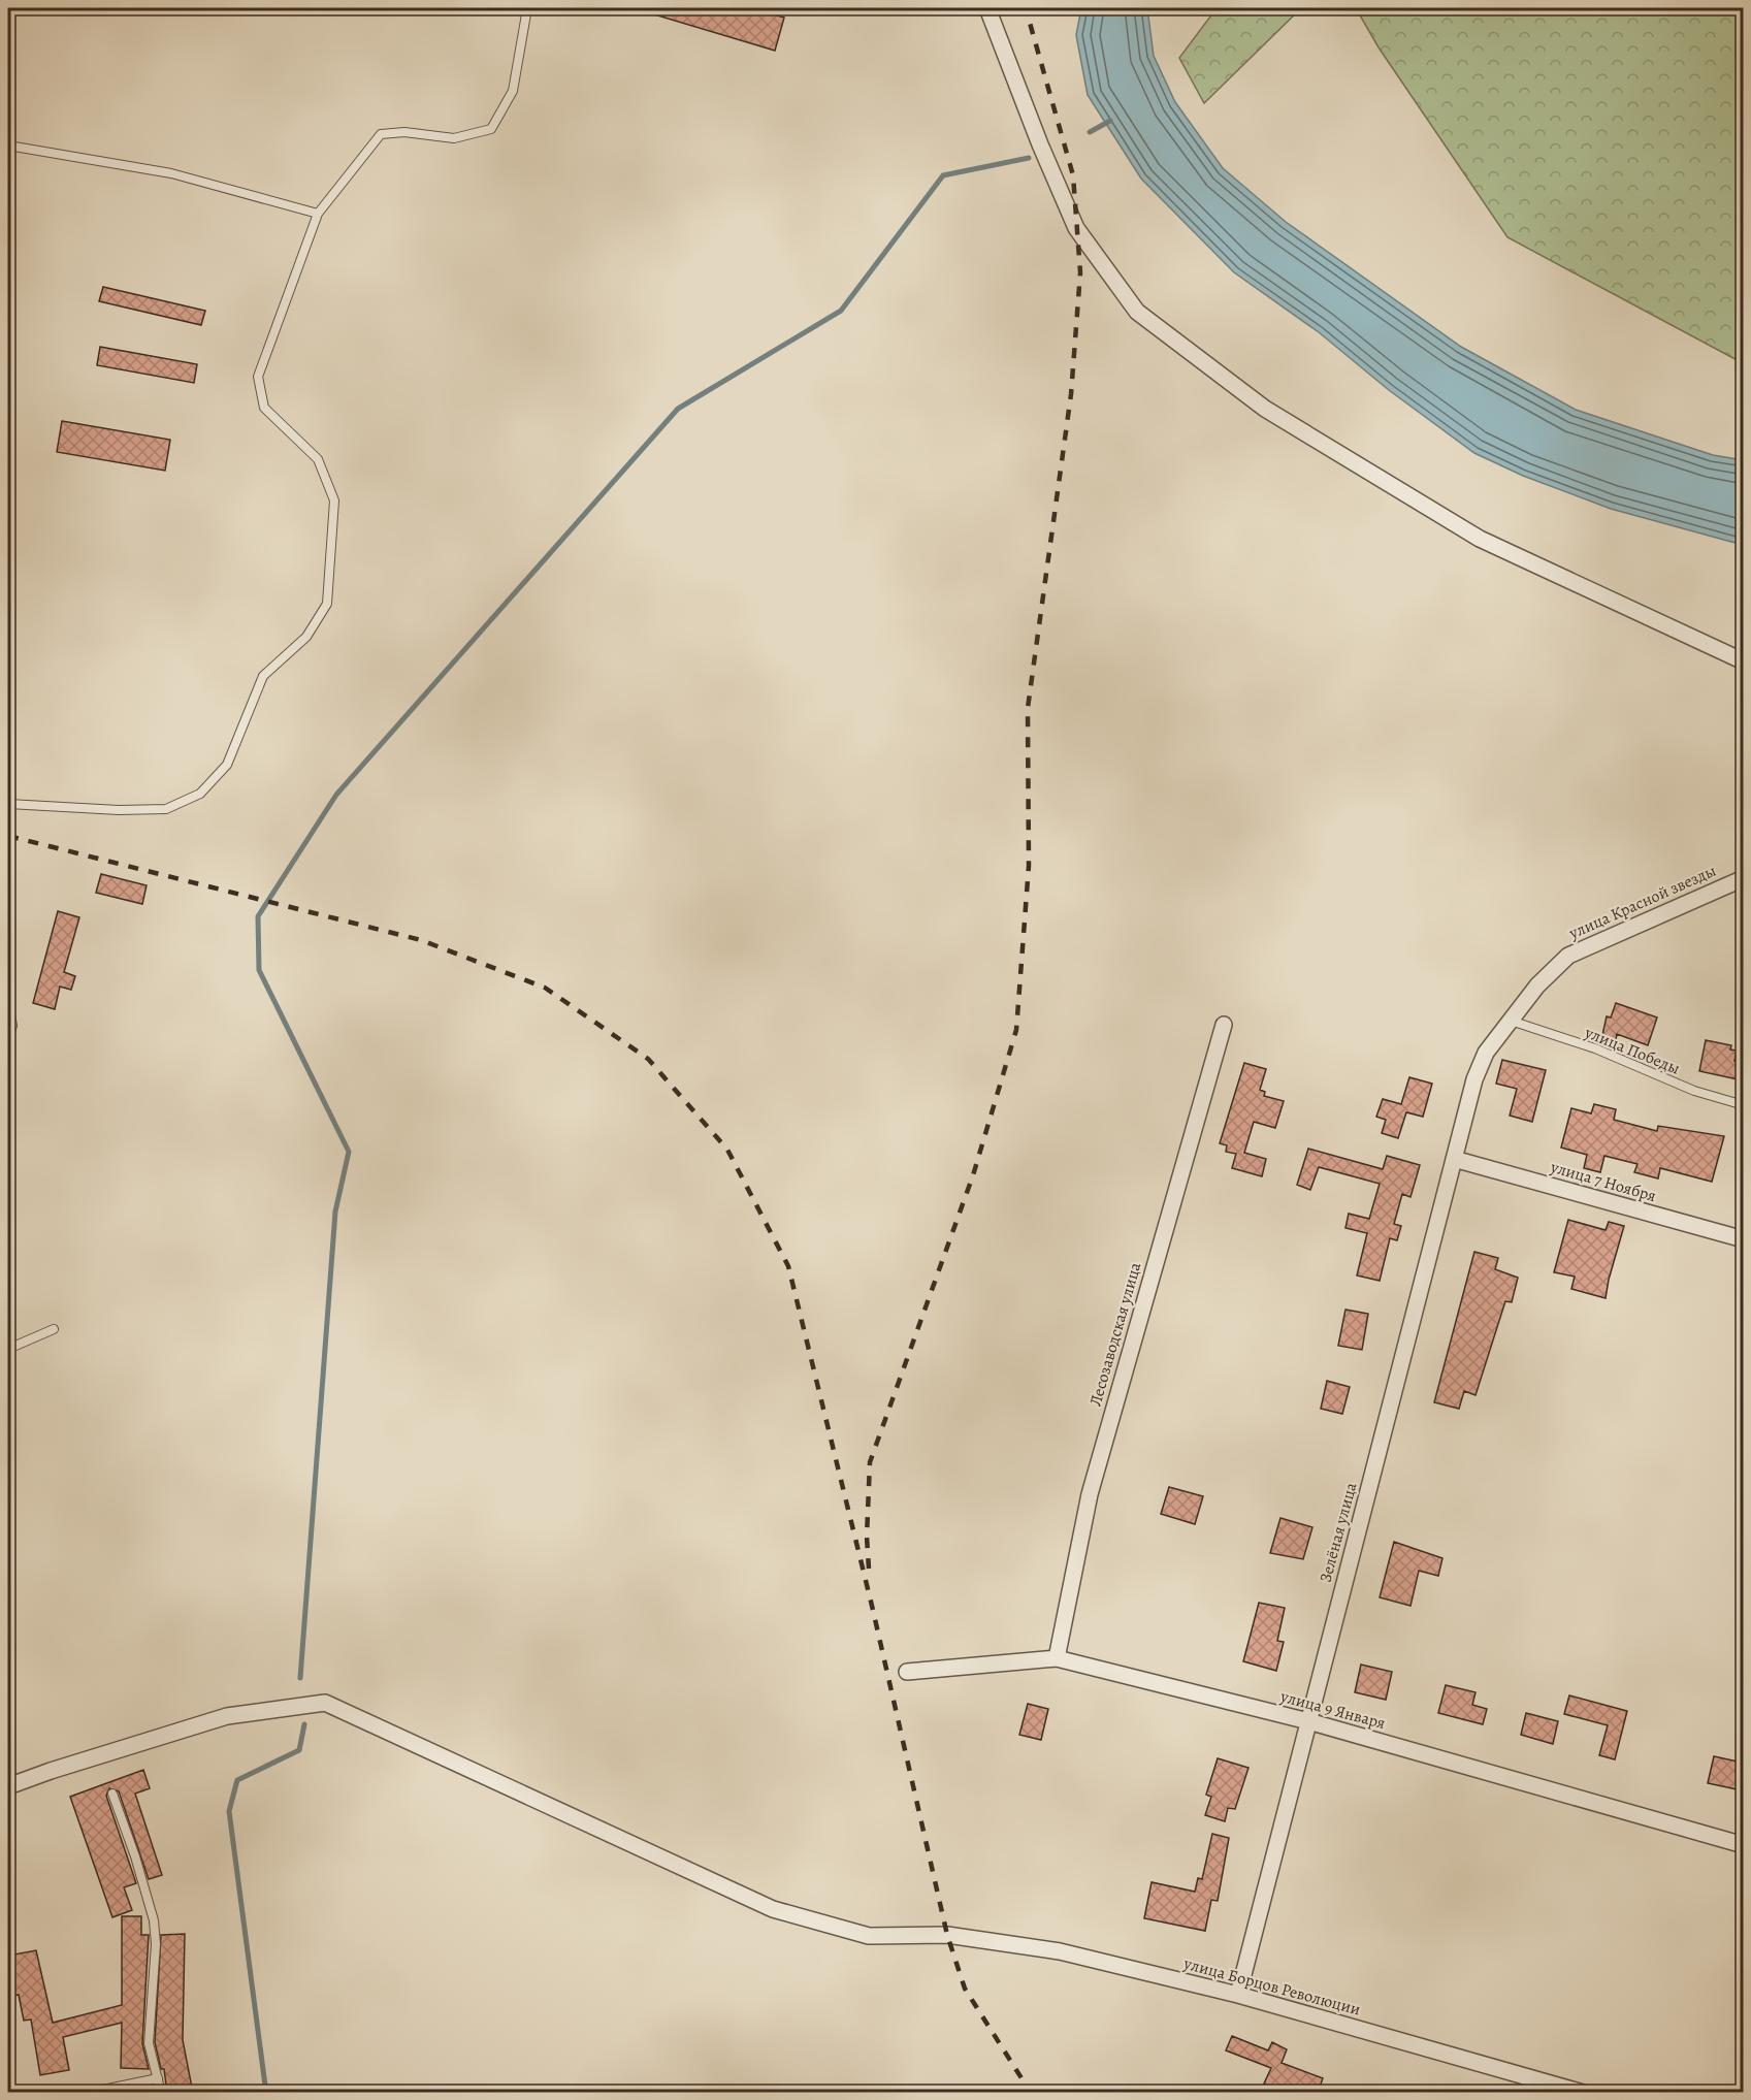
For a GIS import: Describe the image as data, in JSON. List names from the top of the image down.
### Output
{
  "streets": {
    "street": [
      "улица Красной звезды",
      "улица 7 Ноября",
      "Лесозаводская улица",
      "Зелёная улица",
      "улица 9 Января",
      "улица Борцов Революции"
    ],
    "lane": ["улица Победы"]
  },
  "crossings": [
    ["улица Красной звезды", "улица Победы"],
    ["улица Красной звезды", "Зелёная улица"],
    ["улица 7 Ноября", "Зелёная улица"],
    ["Лесозаводская улица", "улица 9 Января"],
    ["Зелёная улица", "улица 9 Января"],
    ["Зелёная улица", "улица Борцов Революции"]
  ]
}
